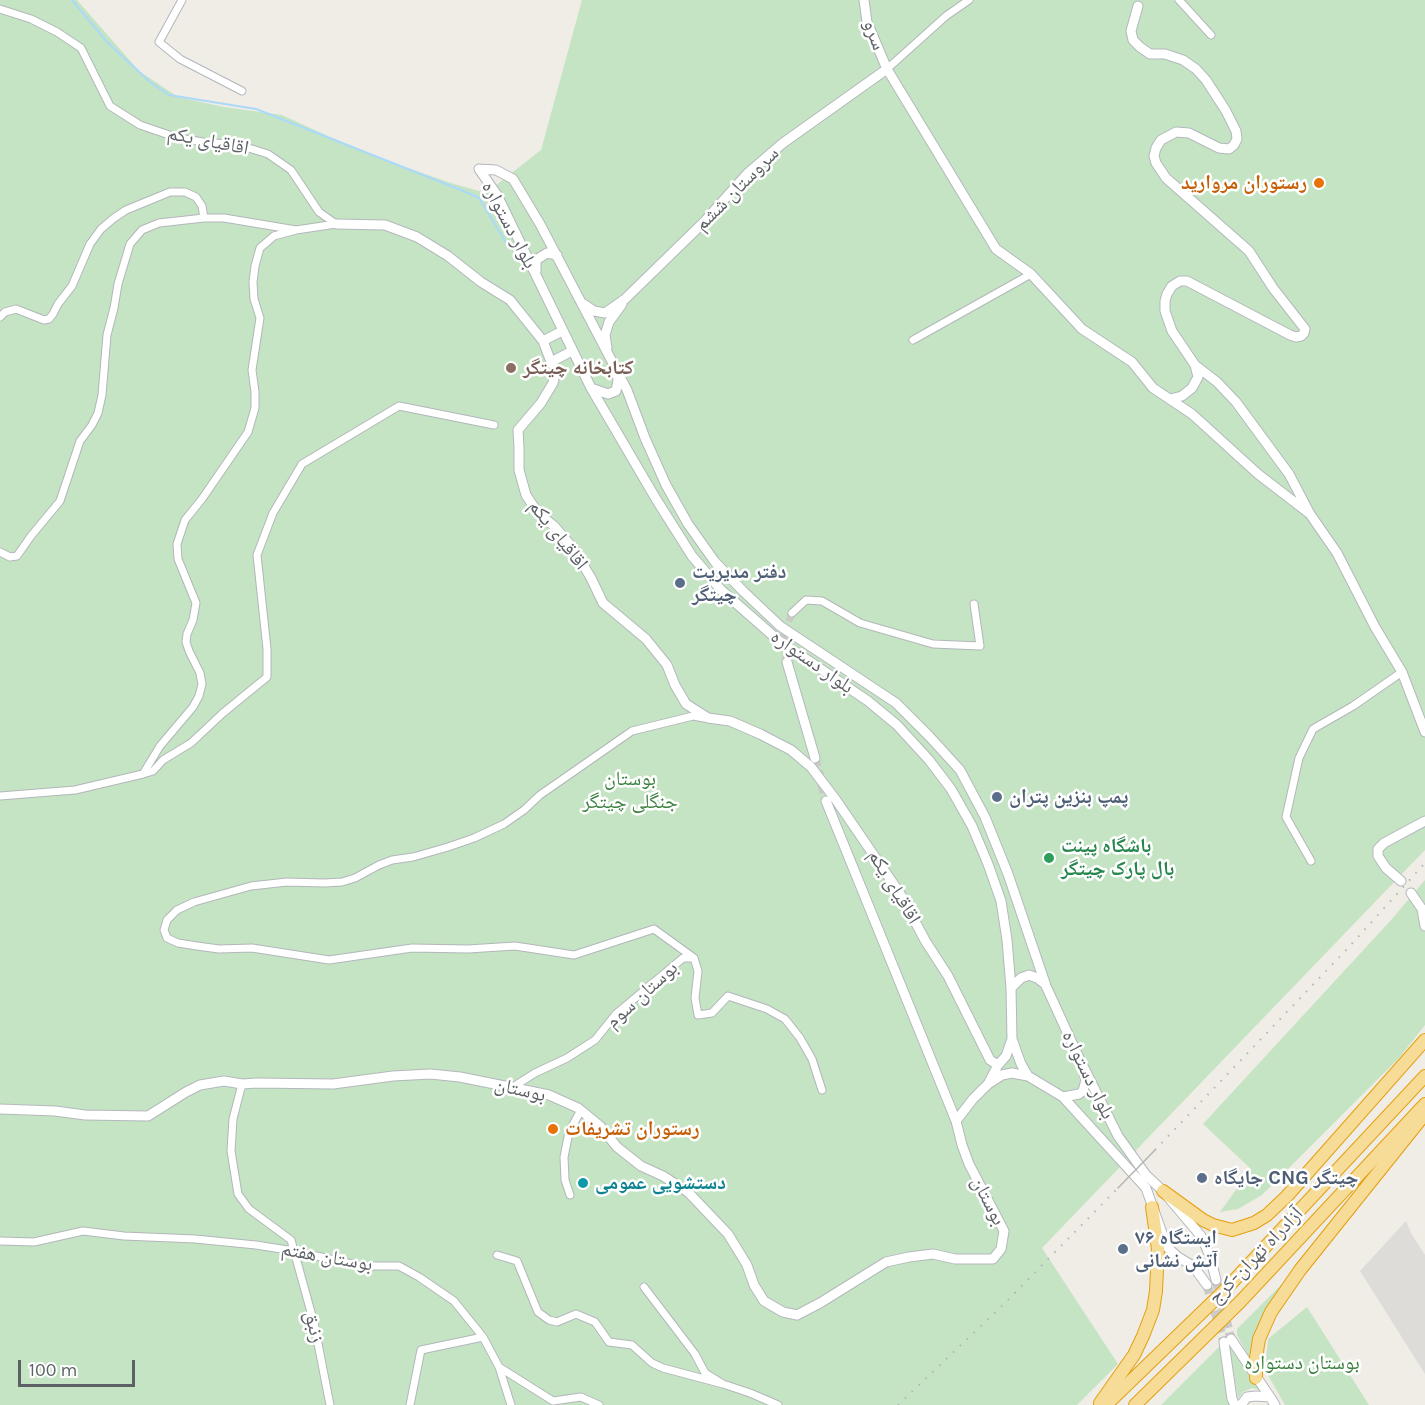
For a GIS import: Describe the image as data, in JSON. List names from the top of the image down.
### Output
{
  "streets": {
    "highway": ["آزادراه تهران-کرج"],
    "street": [
      "سرو",
      "اقاقیای یکم",
      "سروستان ششم",
      "بلوار دستواره",
      "بوستان سوم",
      "بوستان",
      "بوستان هفتم",
      "زنبق"
    ]
  },
  "crossings": [
    ["سرو", "سروستان ششم"],
    ["بوستان سوم", "بوستان"],
    ["بوستان هفتم", "زنبق"]
  ],
  "parks": ["بوستان جنگلی چیتگر", "بوستان دستواره"],
  "places": [
    "رستوران مروارید",
    "کتابخانه چیتگر",
    "دفتر مدیریت چیتگر",
    "پمپ بنزین پتران",
    "باشگاه پینت بال پارک چیتگر",
    "رستوران تشریفات",
    "جایگاه CNG چیتگر",
    "دستشویی عمومی",
    "ایستگاه ۷۶ آتش نشانی"
  ],
  "scale_bar": "100 m"
}
